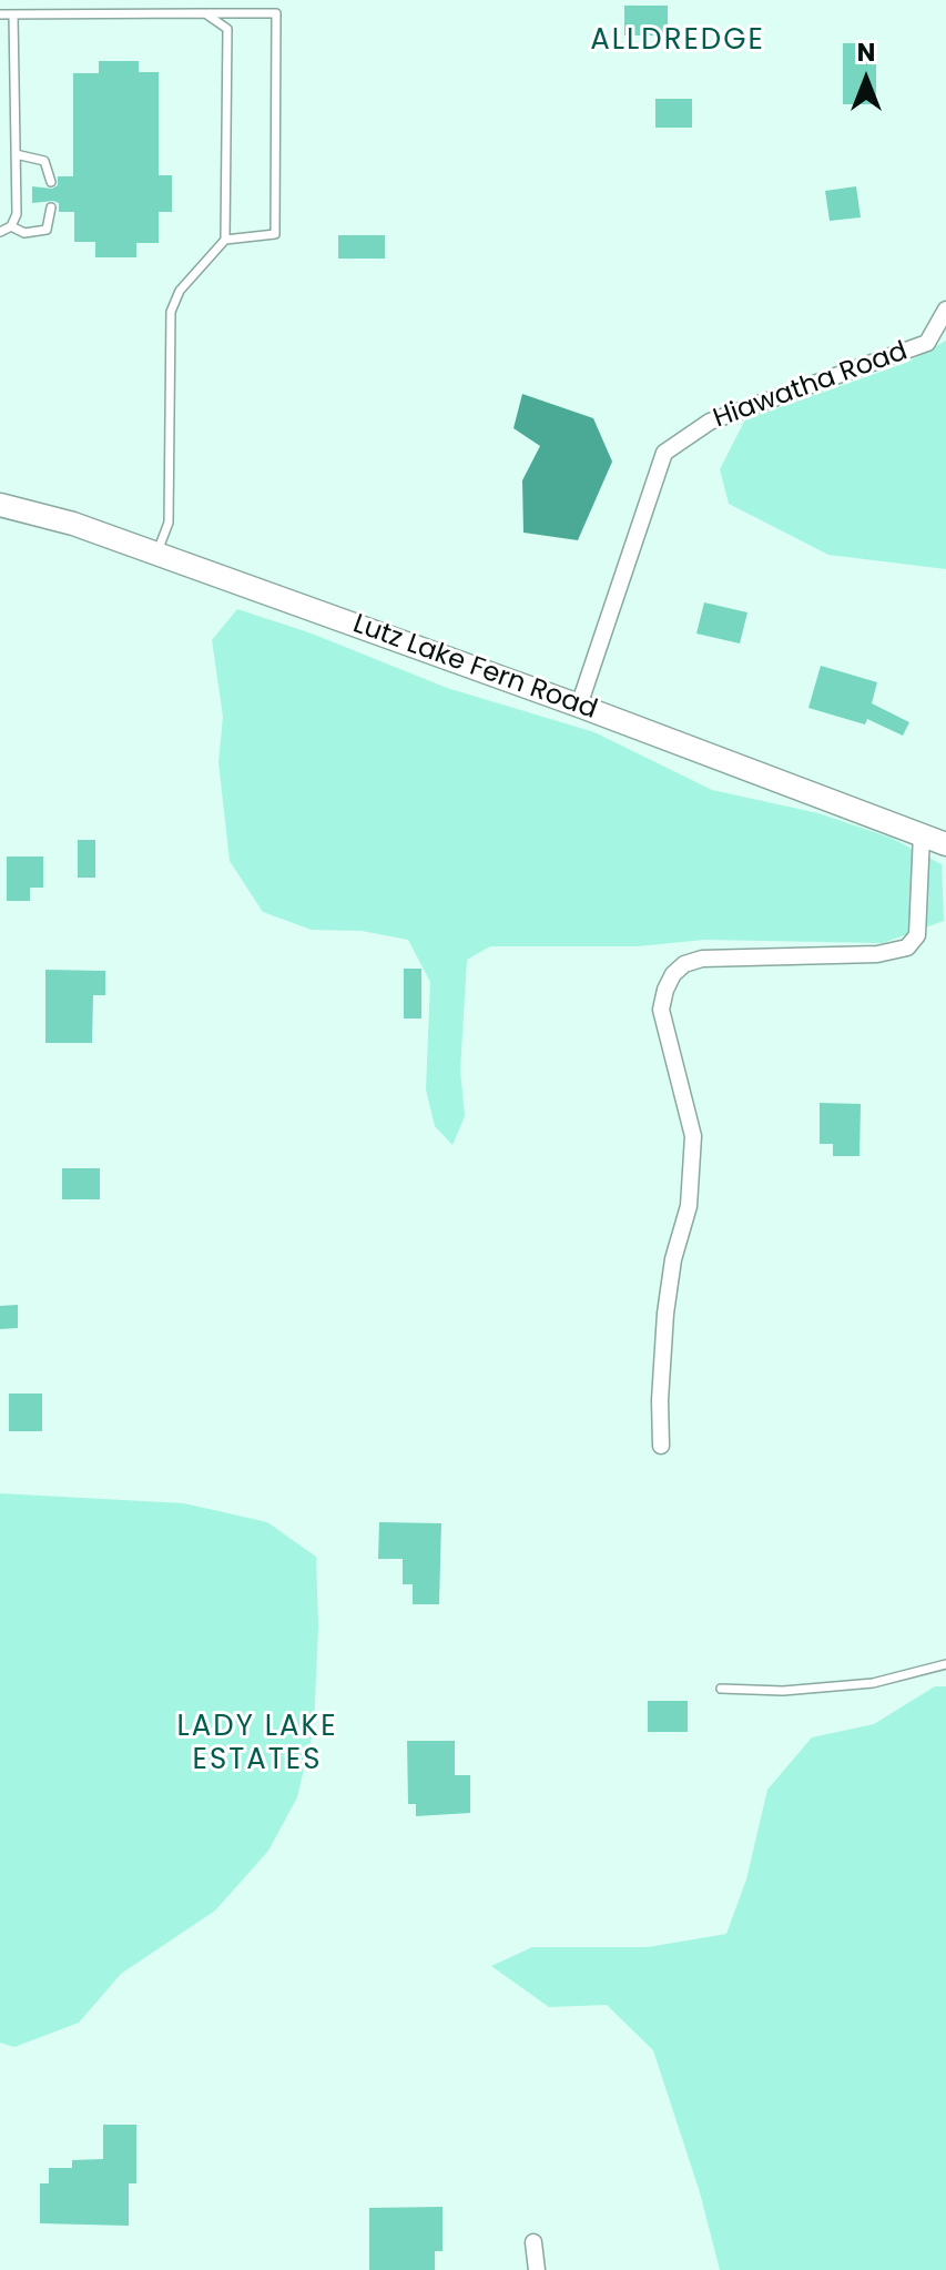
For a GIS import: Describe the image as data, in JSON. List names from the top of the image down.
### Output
{
  "streets": {
    "main road": ["Lutz Lake Fern Road"],
    "street": ["Hiawatha Road"]
  },
  "crossings": [
    ["Hiawatha Road", "Lutz Lake Fern Road"]
  ],
  "districts": ["ALLDREDGE", "LADY LAKE ESTATES"],
  "north": "top"
}
